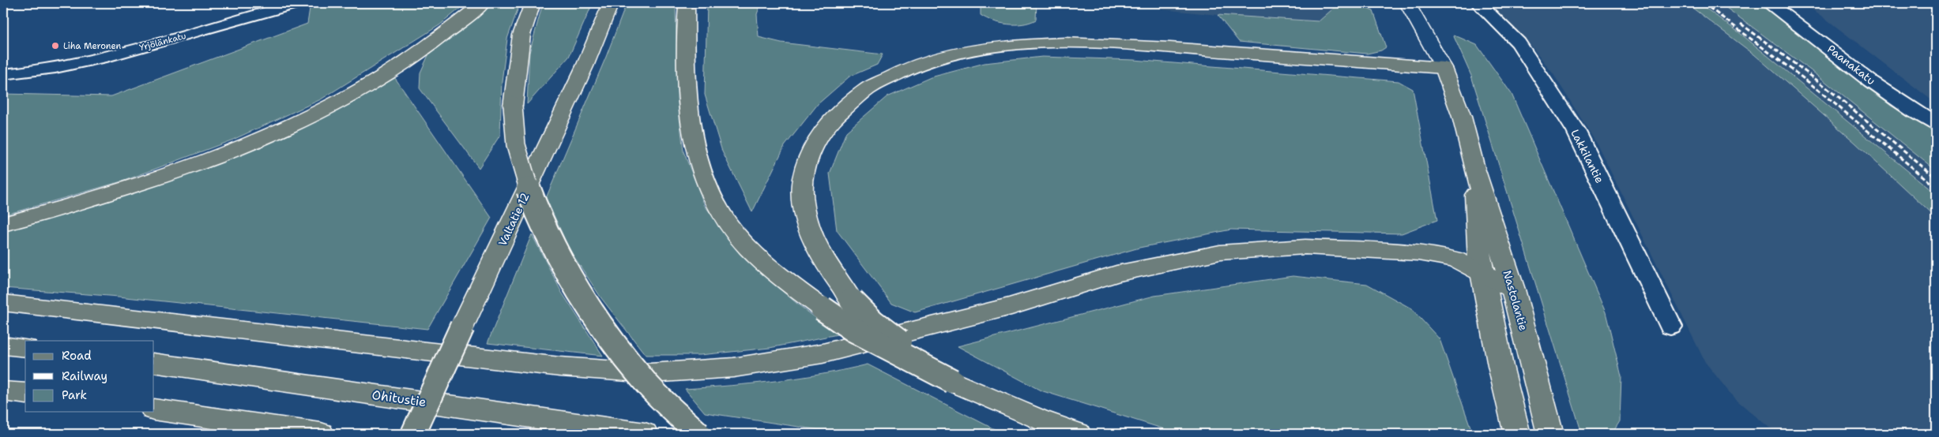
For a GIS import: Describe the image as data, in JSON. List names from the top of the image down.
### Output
{
  "streets": {
    "main road": ["Valtatie 12", "Nastolantie", "Ohitustie"],
    "street": ["Yrjölänkatu", "Paanakatu", "Lakkilantie"]
  },
  "places": ["Liha Meronen"],
  "legend": ["Road", "Railway", "Park"]
}
